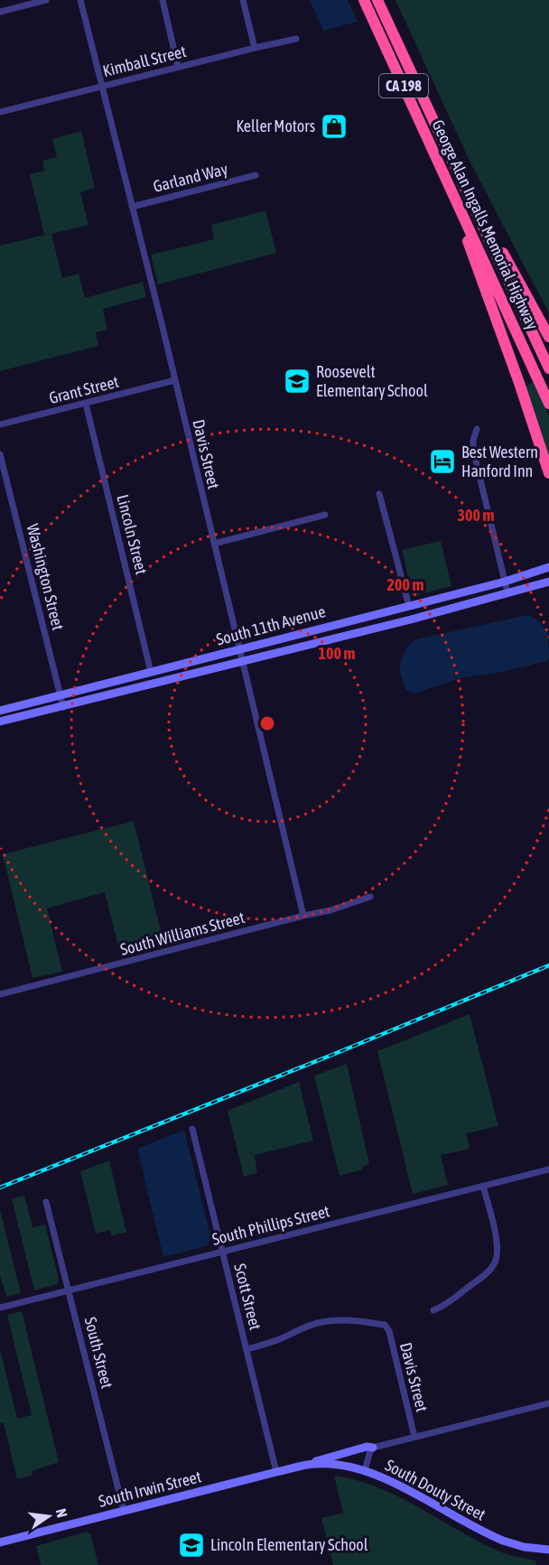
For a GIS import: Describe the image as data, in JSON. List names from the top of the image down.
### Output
{
  "streets": {
    "highway": ["CA 198", "George Alan Ingalls Memorial Highway"],
    "main road": ["South 11th Avenue", "South Irwin Street", "South Douty Street"],
    "street": [
      "Kimball Street",
      "Garland Way",
      "Grant Street",
      "Davis Street",
      "Lincoln Street",
      "Washington Street",
      "South Williams Street",
      "South Phillips Street",
      "Scott Street",
      "South Street"
    ]
  },
  "crossings": [
    ["Kimball Street", "Davis Street"],
    ["Garland Way", "Davis Street"],
    ["Grant Street", "Davis Street"],
    ["Grant Street", "Lincoln Street"],
    ["Davis Street", "South 11th Avenue"],
    ["Davis Street", "South Williams Street"],
    ["Davis Street", "Scott Street"],
    ["Lincoln Street", "South 11th Avenue"],
    ["Washington Street", "South 11th Avenue"],
    ["South Phillips Street", "Scott Street"],
    ["South Phillips Street", "South Street"],
    ["Scott Street", "South Irwin Street"],
    ["South Street", "South Irwin Street"],
    ["South Irwin Street", "South Douty Street"]
  ],
  "places": {
    "shop": ["Keller Motors"],
    "school or university": ["Roosevelt Elementary School", "Lincoln Elementary School"],
    "hotel": ["Best Western Hanford Inn"]
  },
  "north": "right",
  "rings": ["300 m", "200 m", "100 m"]
}
